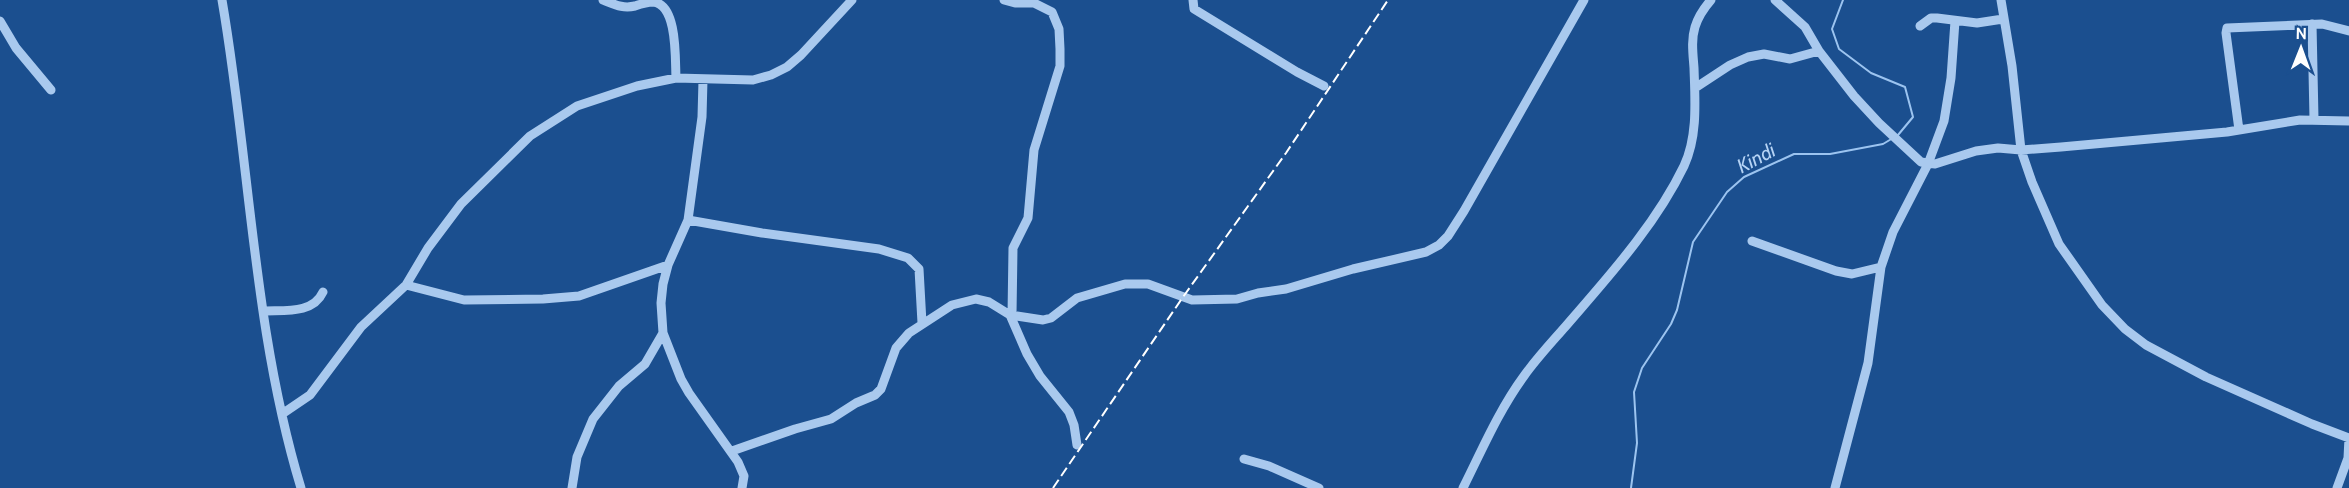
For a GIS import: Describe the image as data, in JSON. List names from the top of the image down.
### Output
{
  "water": ["Kindi"],
  "north": "top"
}
